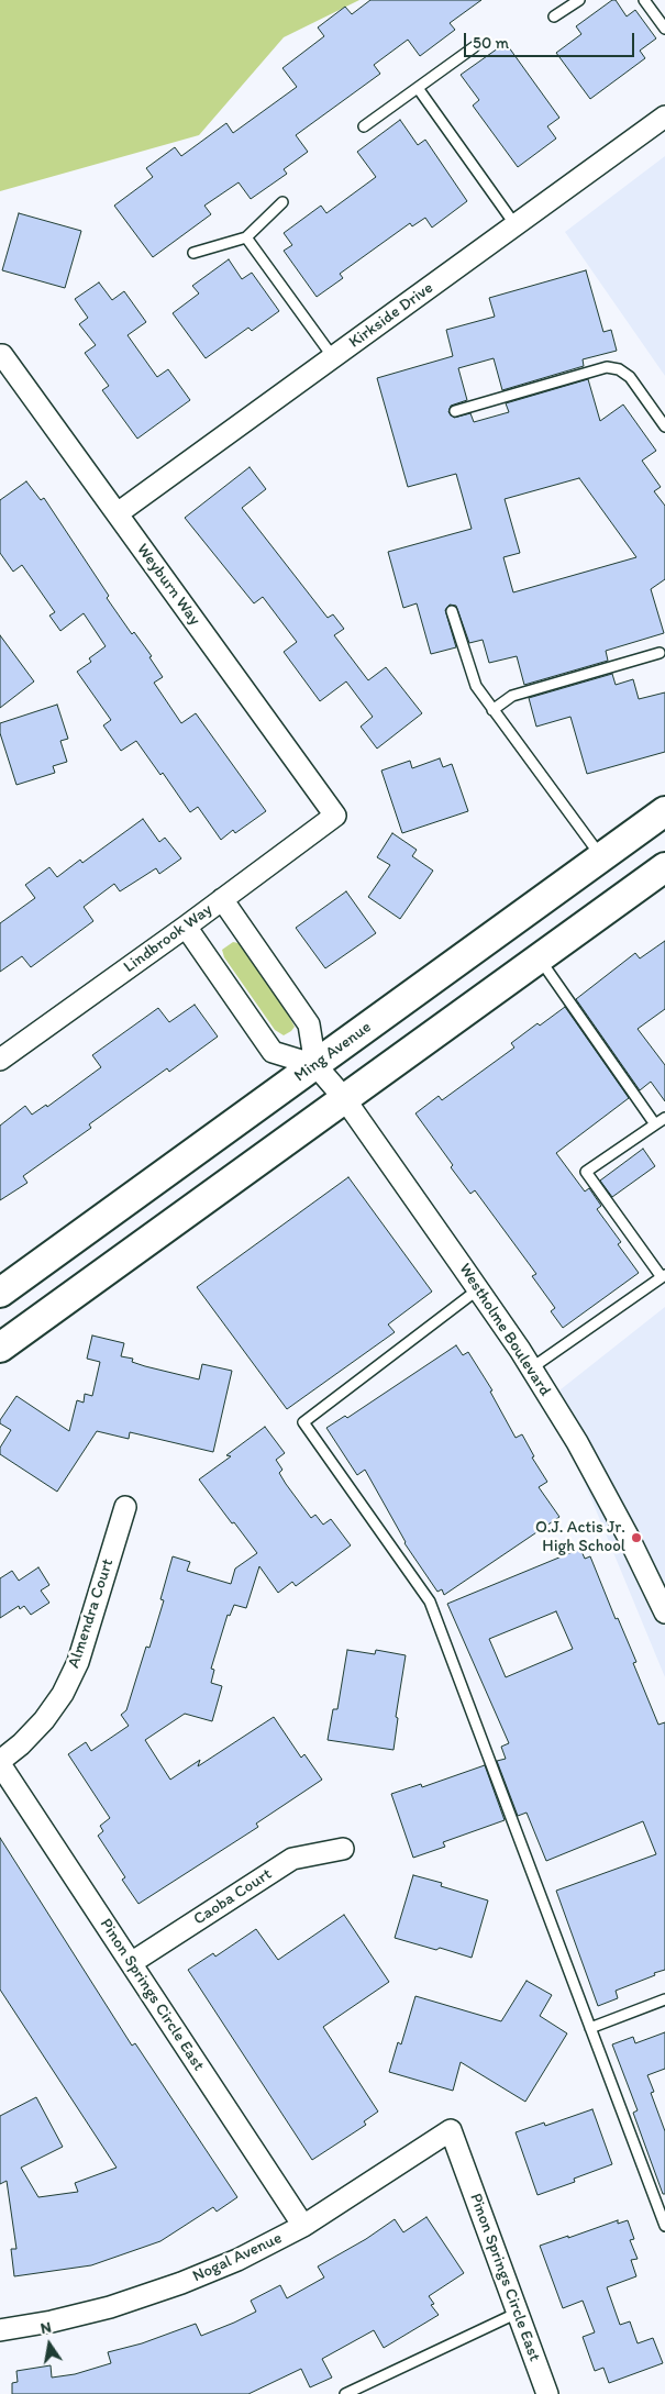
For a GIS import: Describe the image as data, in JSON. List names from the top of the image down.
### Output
{
  "streets": {
    "main road": ["Ming Avenue"],
    "street": [
      "Kirkside Drive",
      "Weyburn Way",
      "Lindbrook Way",
      "Westholme Boulevard",
      "Almendra Court",
      "Caoba Court",
      "Pinon Springs Circle East",
      "Nogal Avenue"
    ]
  },
  "crossings": [
    ["Kirkside Drive", "Weyburn Way"],
    ["Weyburn Way", "Lindbrook Way"],
    ["Ming Avenue", "Westholme Boulevard"],
    ["Almendra Court", "Pinon Springs Circle East"],
    ["Caoba Court", "Pinon Springs Circle East"],
    ["Pinon Springs Circle East", "Nogal Avenue"]
  ],
  "places": ["O.J. Actis Jr. High School"],
  "scale_bar": "50 m",
  "north": "top"
}
